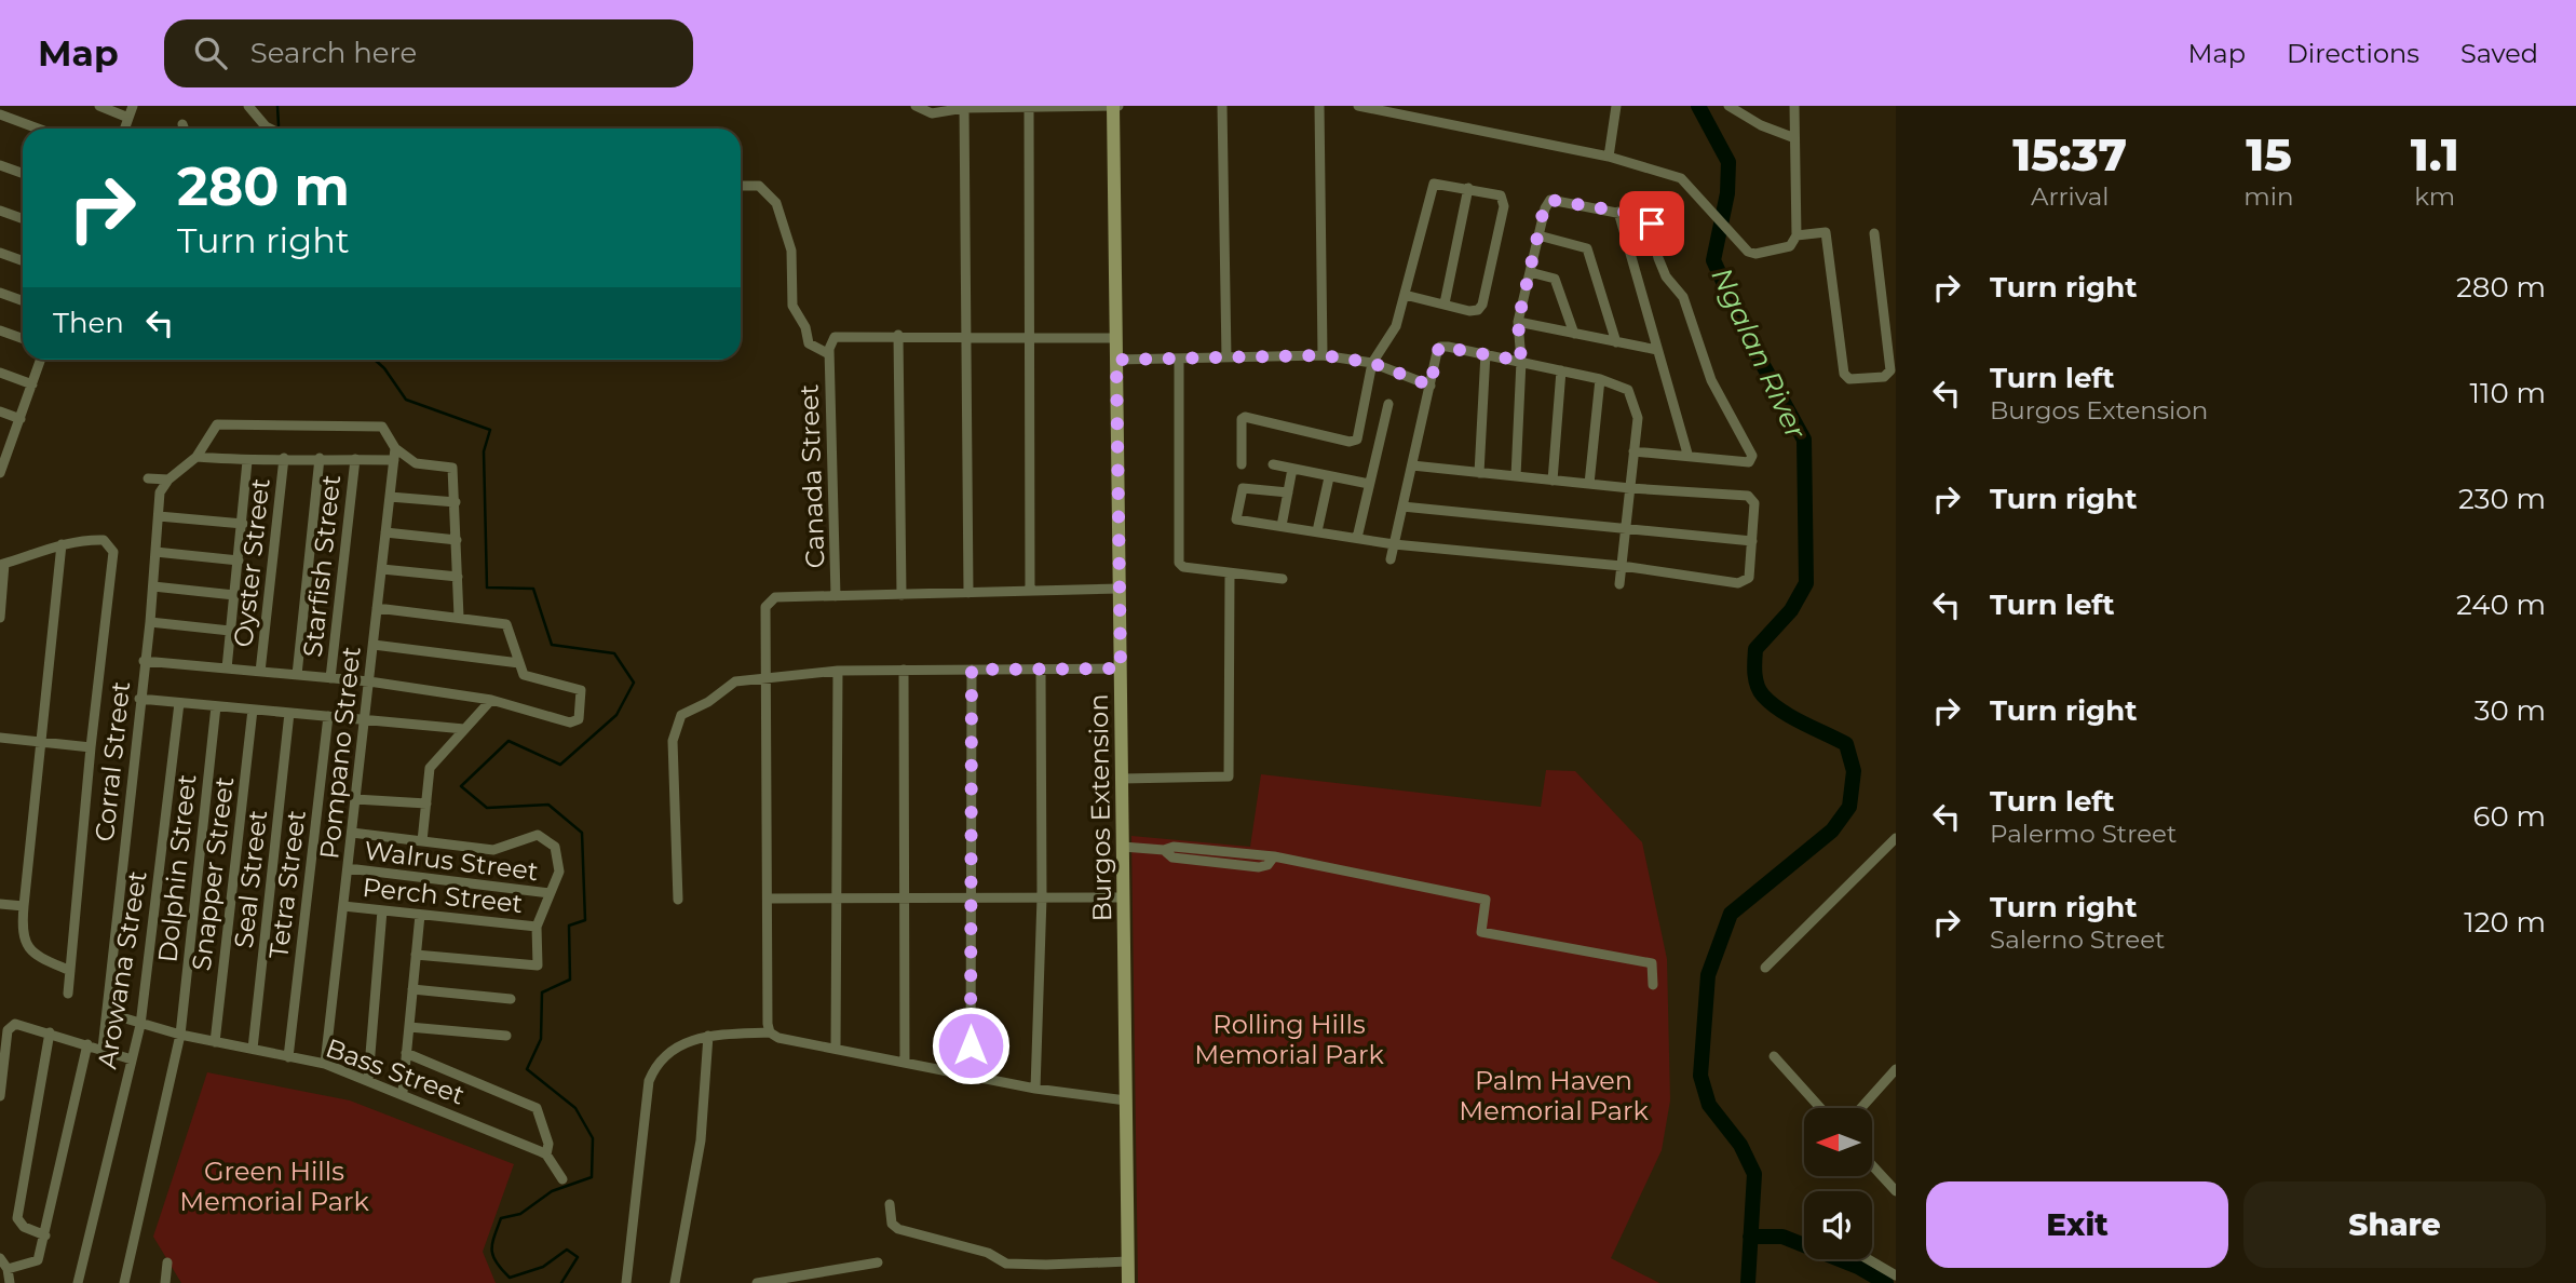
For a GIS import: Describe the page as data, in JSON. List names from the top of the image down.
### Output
{
  "streets": {
    "main road": ["Burgos Extension"],
    "street": [
      "Canada Street",
      "Oyster Street",
      "Starfish Street",
      "Pompano Street",
      "Corral Street",
      "Walrus Street",
      "Dolphin Street",
      "Snapper Street",
      "Seal Street",
      "Tetra Street",
      "Perch Street",
      "Arowana Street",
      "Bass Street"
    ]
  },
  "crossings": [
    ["Pompano Street", "Walrus Street"],
    ["Pompano Street", "Perch Street"],
    ["Pompano Street", "Bass Street"],
    ["Corral Street", "Bass Street"],
    ["Dolphin Street", "Bass Street"],
    ["Snapper Street", "Bass Street"],
    ["Seal Street", "Bass Street"],
    ["Tetra Street", "Bass Street"],
    ["Arowana Street", "Bass Street"]
  ],
  "water": ["Ngalan River"],
  "parks": ["Rolling Hills Memorial Park", "Palm Haven Memorial Park", "Green Hills Memorial Park"],
  "north": "left",
  "page": {
    "header": "Map",
    "search": "Search here",
    "nav": ["Map", "Directions", "Saved"],
    "eta": [
      "15:37",
      "Arrival",
      "15",
      "min",
      "1.1",
      "km"
    ],
    "turn": ["280 m", "Turn right"],
    "list": [
      {
        "name": "Turn right",
        "value": "280 m"
      },
      {
        "name": "Turn left",
        "note": "Burgos Extension",
        "value": "110 m"
      },
      {
        "name": "Turn right",
        "value": "230 m"
      },
      {
        "name": "Turn left",
        "value": "240 m"
      },
      {
        "name": "Turn right",
        "value": "30 m"
      },
      {
        "name": "Turn left",
        "note": "Palermo Street",
        "value": "60 m"
      },
      {
        "name": "Turn right",
        "note": "Salerno Street",
        "value": "120 m"
      }
    ],
    "then": "Then",
    "buttons": ["Exit", "Share"]
  }
}
